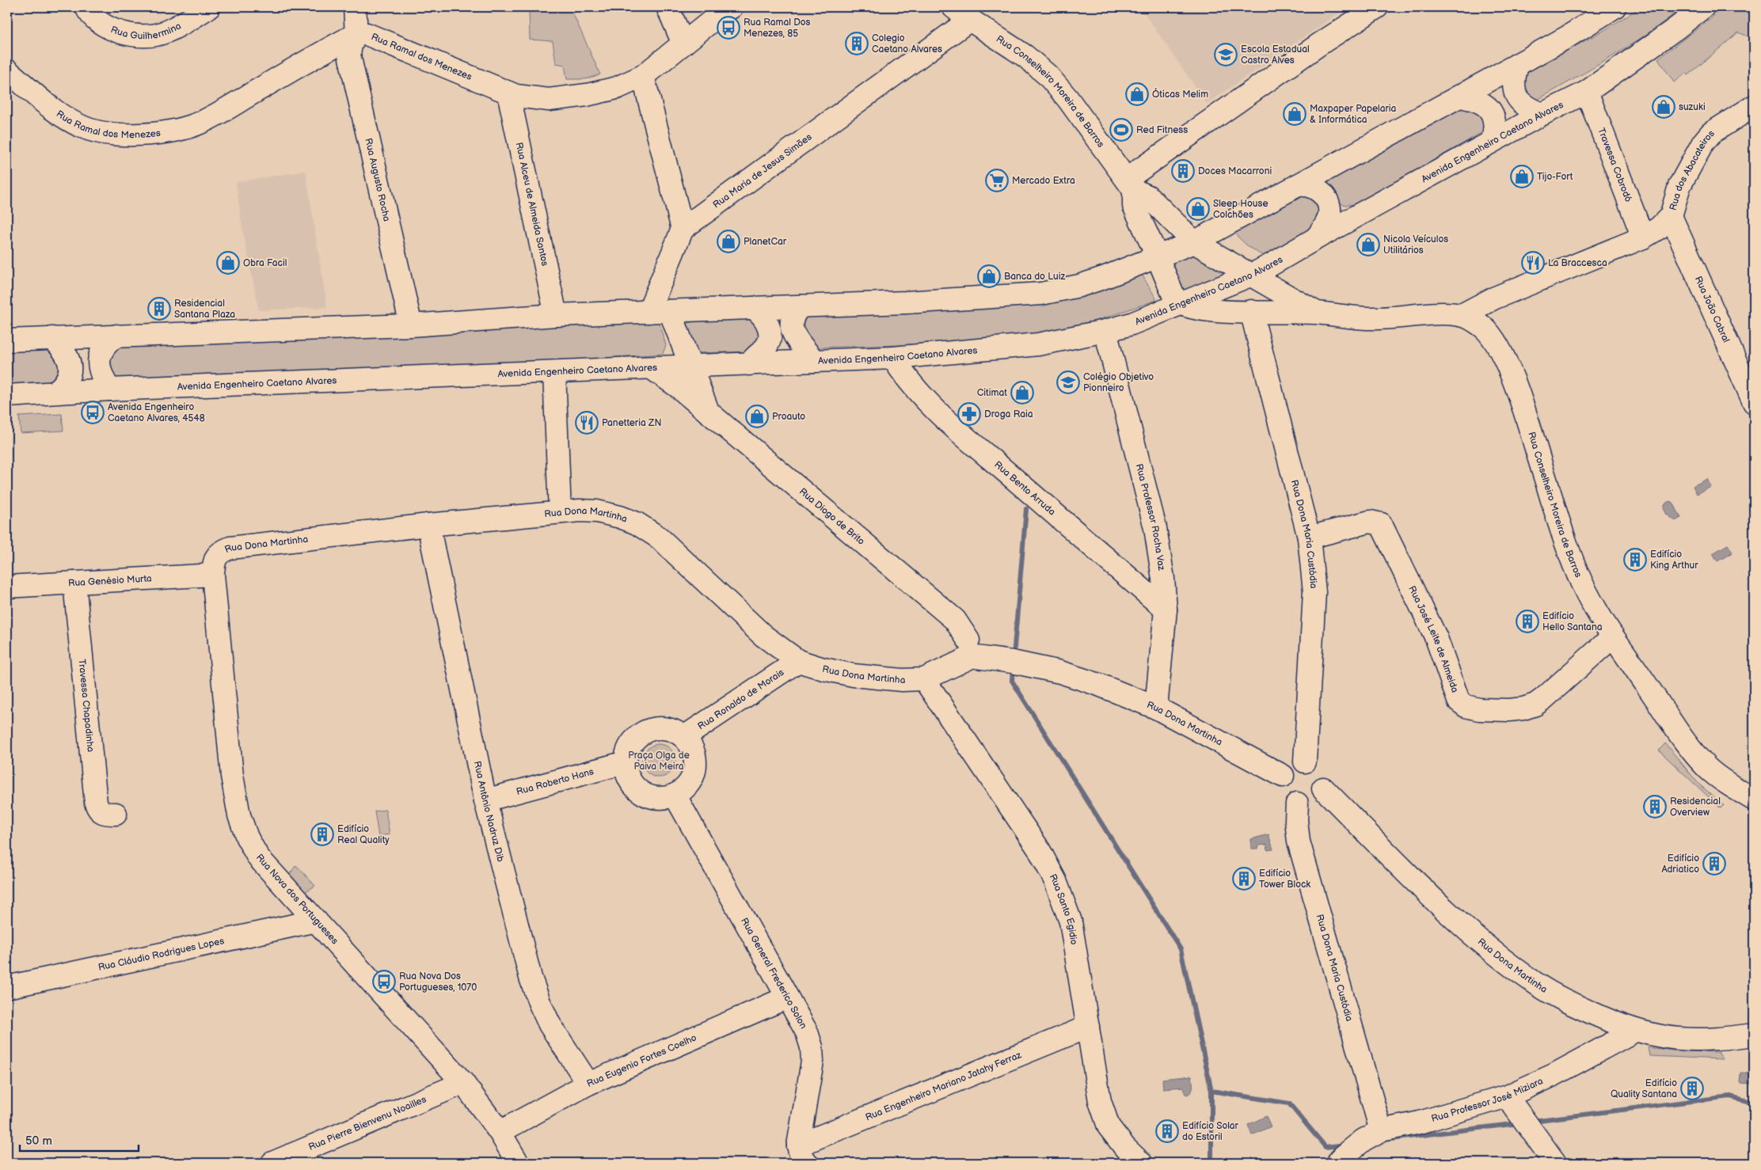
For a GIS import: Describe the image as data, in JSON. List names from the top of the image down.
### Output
{
  "streets": {
    "street": [
      "Rua Guilhermina",
      "Rua Ramal dos Menezes",
      "Rua Conselheiro Moreira de Barros",
      "Avenida Engenheiro Caetano Alvares",
      "Travessa Cobrodó",
      "Rua Maria de Jesus Simões",
      "Rua dos Abacateiros",
      "Rua Augusto Rocha",
      "Rua Alceu de Almeida Santos",
      "Rua João Cabral",
      "Rua Bento Arruda",
      "Rua Diogo de Brito",
      "Rua Dona Martinha",
      "Rua Professor Rocha Vaz",
      "Rua Dona Maria Custódia",
      "Rua Genésio Murta",
      "Rua José Leite de Almeida",
      "Rua Ronaldo de Morais",
      "Travessa Chapadinha",
      "Rua Roberto Hans",
      "Rua Antônio Nadruz Dib",
      "Rua Nova dos Portugueses",
      "Rua Santo Egidio",
      "Rua Cláudio Rodrigues Lopes",
      "Rua General Frederico Solon",
      "Rua Eugenio Fortes Coelho",
      "Rua Engenheiro Mariano Jatahy Ferraz",
      "Rua Professor José Miziara",
      "Rua Pierre Bienvenu Noailles"
    ]
  },
  "crossings": [
    ["Rua Ramal dos Menezes", "Rua Augusto Rocha"],
    ["Rua Ramal dos Menezes", "Rua Alceu de Almeida Santos"],
    ["Rua Conselheiro Moreira de Barros", "Avenida Engenheiro Caetano Alvares"],
    ["Rua Conselheiro Moreira de Barros", "Rua Maria de Jesus Simões"],
    ["Rua Conselheiro Moreira de Barros", "Rua dos Abacateiros"],
    ["Rua Conselheiro Moreira de Barros", "Rua Dona Maria Custódia"],
    ["Rua Conselheiro Moreira de Barros", "Rua José Leite de Almeida"],
    ["Avenida Engenheiro Caetano Alvares", "Travessa Cobrodó"],
    ["Avenida Engenheiro Caetano Alvares", "Rua Bento Arruda"],
    ["Avenida Engenheiro Caetano Alvares", "Rua Diogo de Brito"],
    ["Avenida Engenheiro Caetano Alvares", "Rua Professor Rocha Vaz"],
    ["Travessa Cobrodó", "Rua dos Abacateiros"],
    ["Rua dos Abacateiros", "Rua João Cabral"],
    ["Rua Bento Arruda", "Rua Professor Rocha Vaz"],
    ["Rua Diogo de Brito", "Rua Dona Martinha"],
    ["Rua Dona Martinha", "Rua Professor Rocha Vaz"],
    ["Rua Dona Martinha", "Rua Dona Maria Custódia"],
    ["Rua Dona Martinha", "Rua Genésio Murta"],
    ["Rua Dona Martinha", "Rua Ronaldo de Morais"],
    ["Rua Dona Martinha", "Rua Antônio Nadruz Dib"],
    ["Rua Dona Martinha", "Rua Nova dos Portugueses"],
    ["Rua Dona Martinha", "Rua Santo Egidio"],
    ["Rua Dona Martinha", "Rua Professor José Miziara"],
    ["Rua Dona Maria Custódia", "Rua José Leite de Almeida"],
    ["Rua Dona Maria Custódia", "Rua Professor José Miziara"],
    ["Rua Genésio Murta", "Travessa Chapadinha"],
    ["Rua Genésio Murta", "Rua Nova dos Portugueses"],
    ["Rua Ronaldo de Morais", "Rua Roberto Hans"],
    ["Rua Ronaldo de Morais", "Rua General Frederico Solon"],
    ["Rua Roberto Hans", "Rua Antônio Nadruz Dib"],
    ["Rua Roberto Hans", "Rua General Frederico Solon"],
    ["Rua Antônio Nadruz Dib", "Rua Eugenio Fortes Coelho"],
    ["Rua Nova dos Portugueses", "Rua Cláudio Rodrigues Lopes"],
    ["Rua Nova dos Portugueses", "Rua Eugenio Fortes Coelho"],
    ["Rua Nova dos Portugueses", "Rua Pierre Bienvenu Noailles"],
    ["Rua Santo Egidio", "Rua Engenheiro Mariano Jatahy Ferraz"],
    ["Rua General Frederico Solon", "Rua Eugenio Fortes Coelho"],
    ["Rua General Frederico Solon", "Rua Engenheiro Mariano Jatahy Ferraz"]
  ],
  "parks": ["Praça Olga de Paiva Meira"],
  "places": {
    "bus stop": ["Rua Ramal Dos Menezes, 85", "Avenida Engenheiro Caetano Alvares, 4548", "Rua Nova Dos Portugueses, 1070"],
    "building": [
      "Colegio Caetano Alvares",
      "Doces Macarroni",
      "Residencial Santana Plaza",
      "Edifício King Arthur",
      "Edifício Hello Santana",
      "Residencial Overview",
      "Edifício Real Quality",
      "Edifício Adriatico",
      "Edifício Tower Block",
      "Edifício Quality Santana",
      "Edifício Solar do Estoril"
    ],
    "school or university": ["Escola Estadual Castro Alves", "Colégio Objetivo Pionneiro"],
    "shop": [
      "Óticas Melim",
      "suzuki",
      "Maxpaper Papelaria & Informática",
      "Tijo-Fort",
      "Sleep House Colchões",
      "PlanetCar",
      "Nicola Veículos Utilitários",
      "Obra Facil",
      "Banca do Luiz",
      "Citimat",
      "Proauto"
    ],
    "sports": ["Red Fitness"],
    "supermarket": ["Mercado Extra"],
    "restaurant": ["La Braccesca", "Panetteria ZN"],
    "pharmacy": ["Droga Raia"]
  },
  "scale_bar": "50 m"
}
